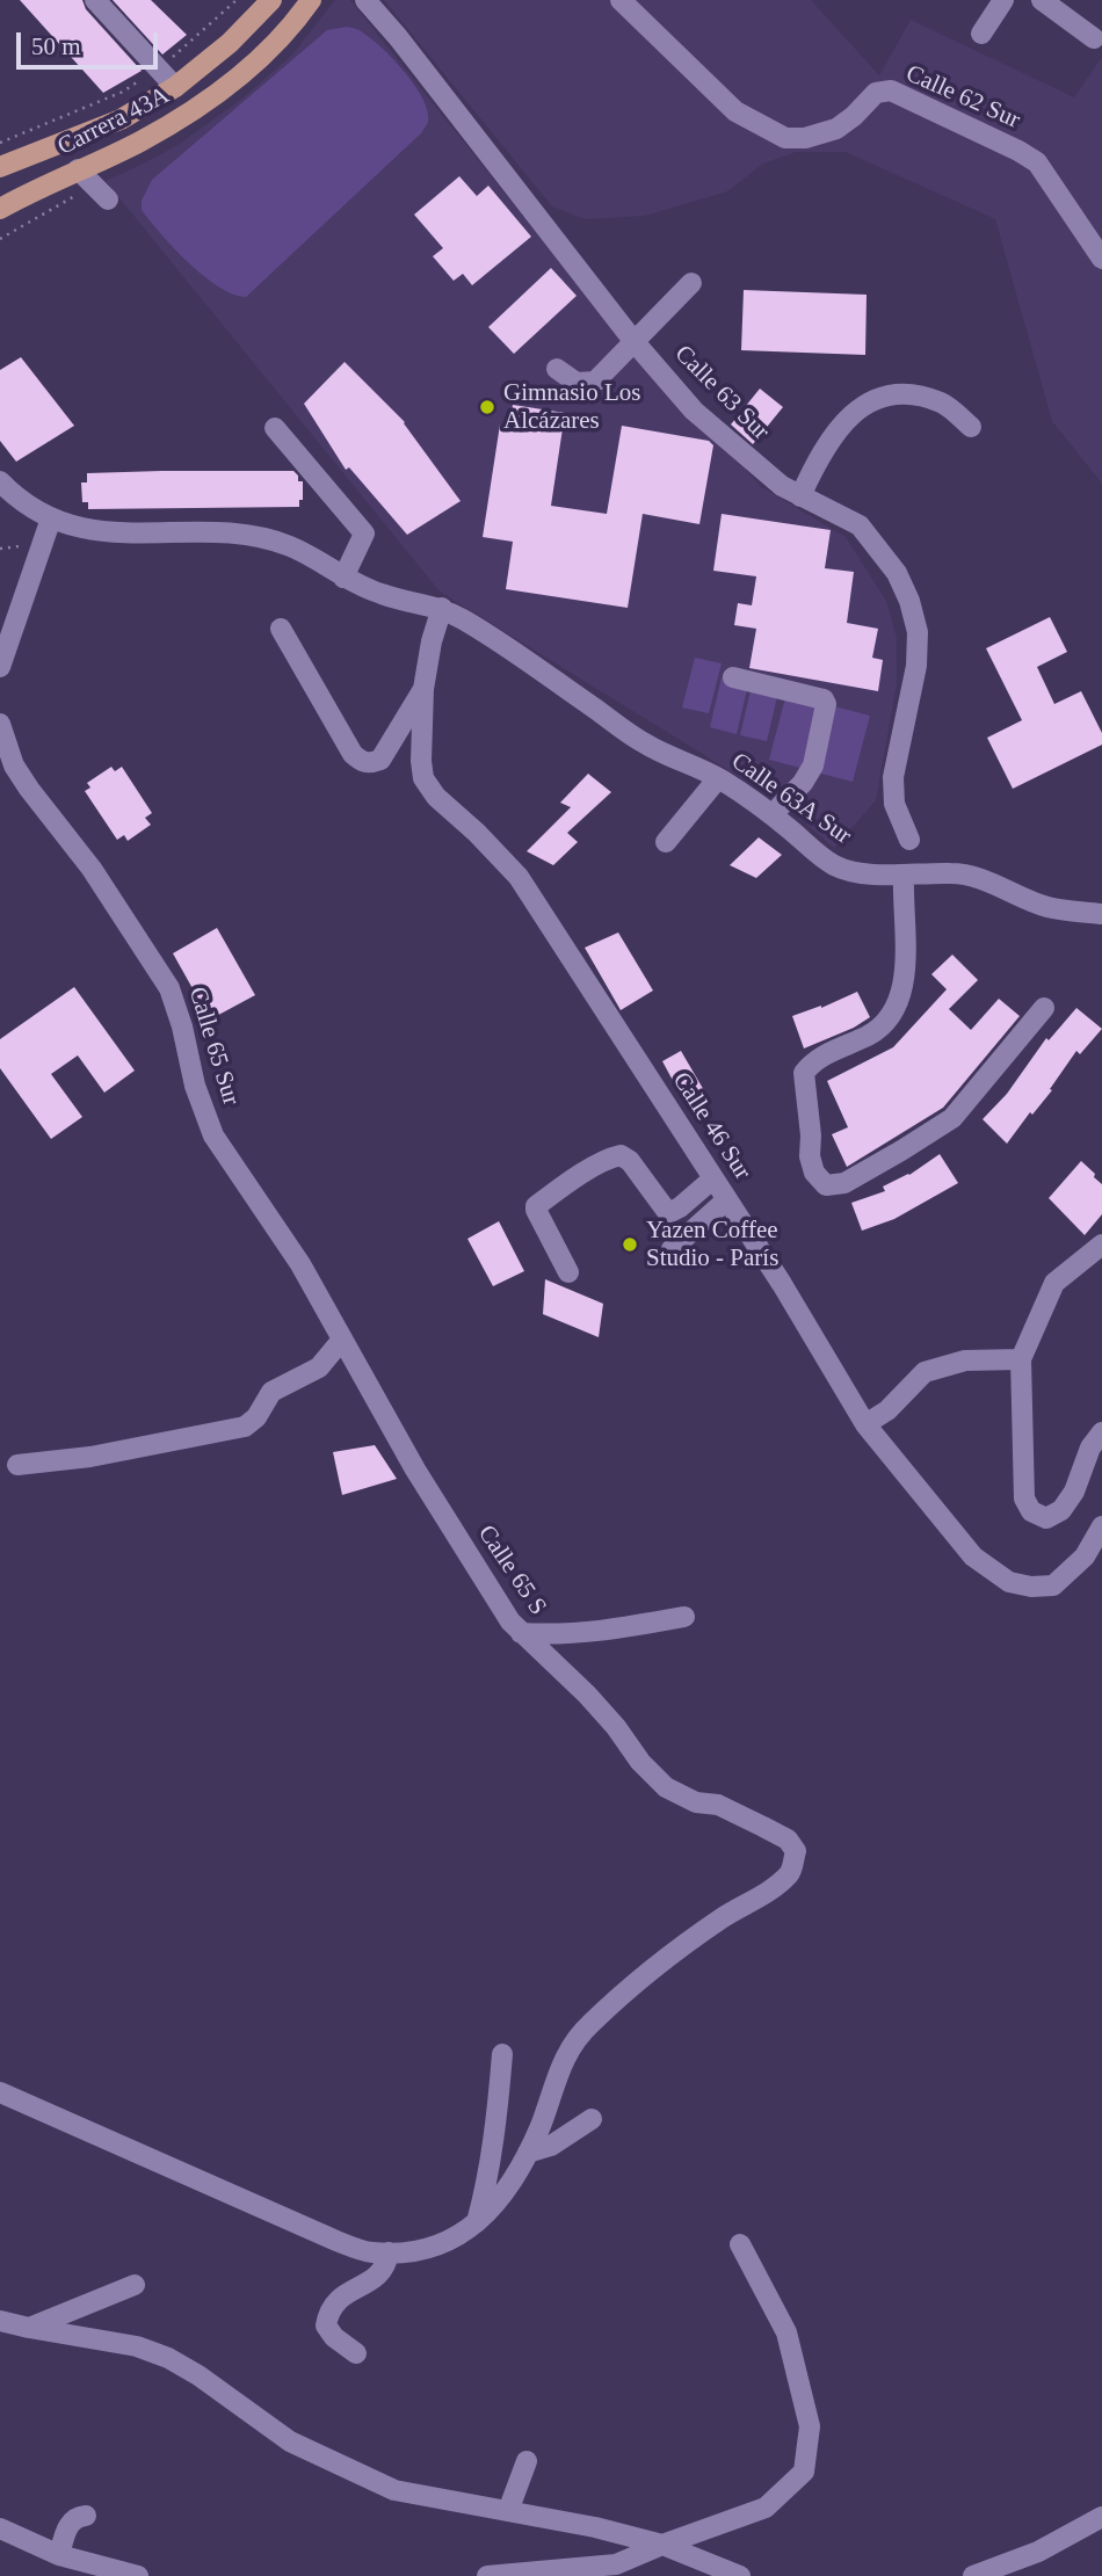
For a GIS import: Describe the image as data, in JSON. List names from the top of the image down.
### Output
{
  "streets": {
    "main road": ["Carrera 43A"],
    "street": [
      "Calle 62 Sur",
      "Calle 63 Sur",
      "Calle 63A Sur",
      "Calle 65 Sur",
      "Calle 46 Sur",
      "Calle 65 S"
    ]
  },
  "crossings": [
    ["Calle 63A Sur", "Calle 46 Sur"],
    ["Calle 65 Sur", "Calle 65 S"]
  ],
  "places": ["Gimnasio Los Alcázares", "Yazen Coffee Studio - París"],
  "scale_bar": "50 m"
}
